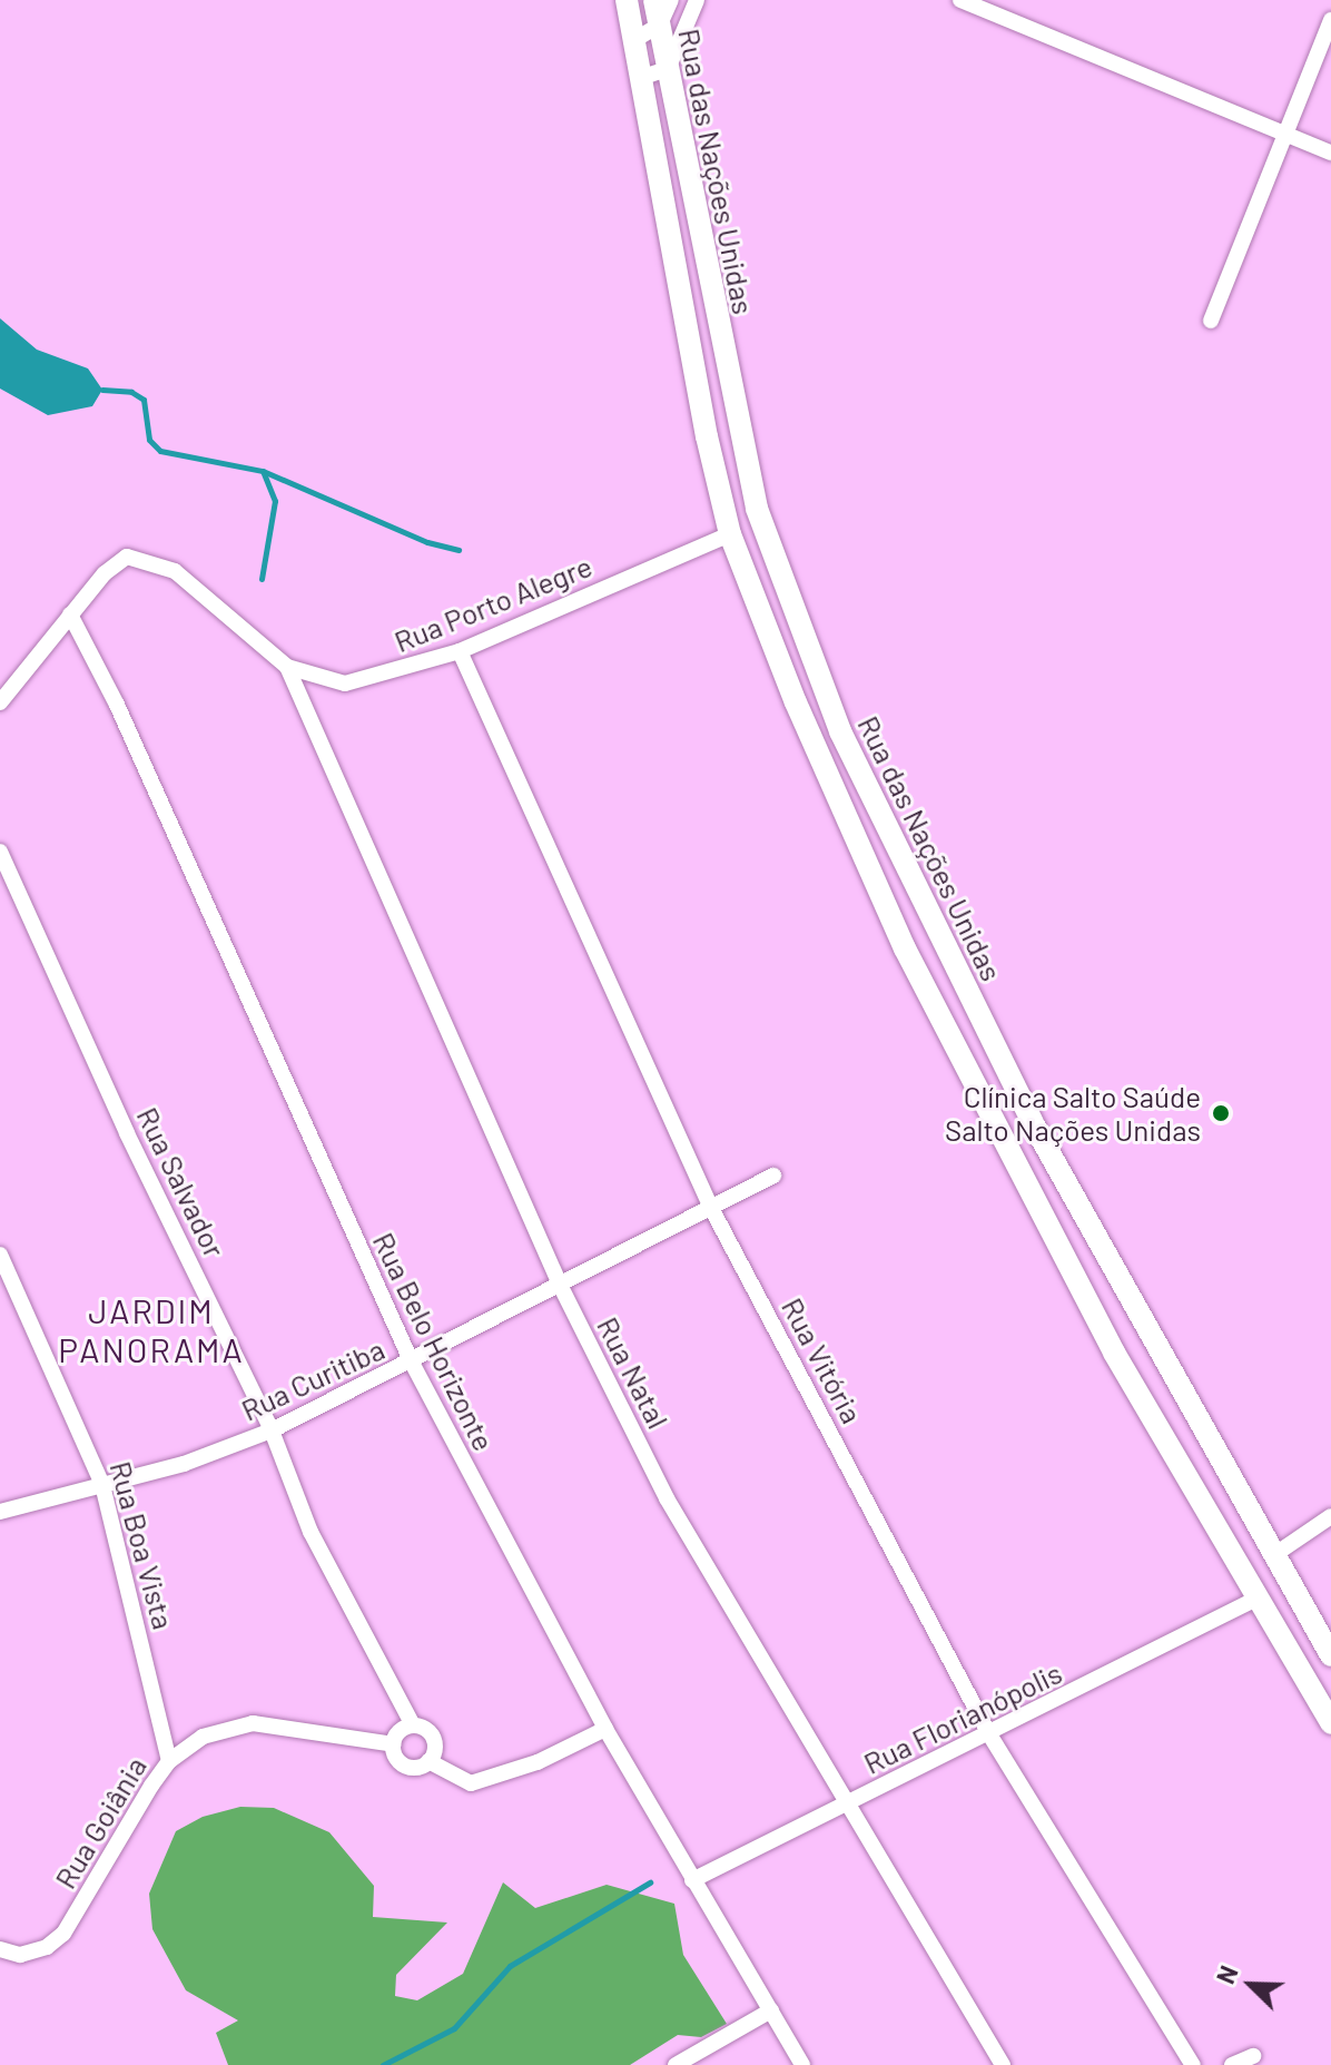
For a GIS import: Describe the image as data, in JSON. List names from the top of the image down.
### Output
{
  "streets": {
    "main road": ["Rua das Nações Unidas"],
    "street": [
      "Rua Porto Alegre",
      "Rua Salvador",
      "Rua Belo Horizonte",
      "Rua Vitória",
      "Rua Natal",
      "Rua Curitiba",
      "Rua Boa Vista",
      "Rua Florianópolis",
      "Rua Goiânia"
    ]
  },
  "crossings": [
    ["Rua das Nações Unidas", "Rua Porto Alegre"],
    ["Rua das Nações Unidas", "Rua Florianópolis"],
    ["Rua Porto Alegre", "Rua Belo Horizonte"],
    ["Rua Porto Alegre", "Rua Vitória"],
    ["Rua Porto Alegre", "Rua Natal"],
    ["Rua Salvador", "Rua Curitiba"],
    ["Rua Salvador", "Rua Goiânia"],
    ["Rua Belo Horizonte", "Rua Curitiba"],
    ["Rua Belo Horizonte", "Rua Florianópolis"],
    ["Rua Vitória", "Rua Curitiba"],
    ["Rua Vitória", "Rua Florianópolis"],
    ["Rua Natal", "Rua Curitiba"],
    ["Rua Natal", "Rua Florianópolis"],
    ["Rua Curitiba", "Rua Boa Vista"],
    ["Rua Boa Vista", "Rua Goiânia"]
  ],
  "districts": ["JARDIM PANORAMA"],
  "places": ["Clínica Salto Saúde Salto Nações Unidas"],
  "north": "top left"
}
